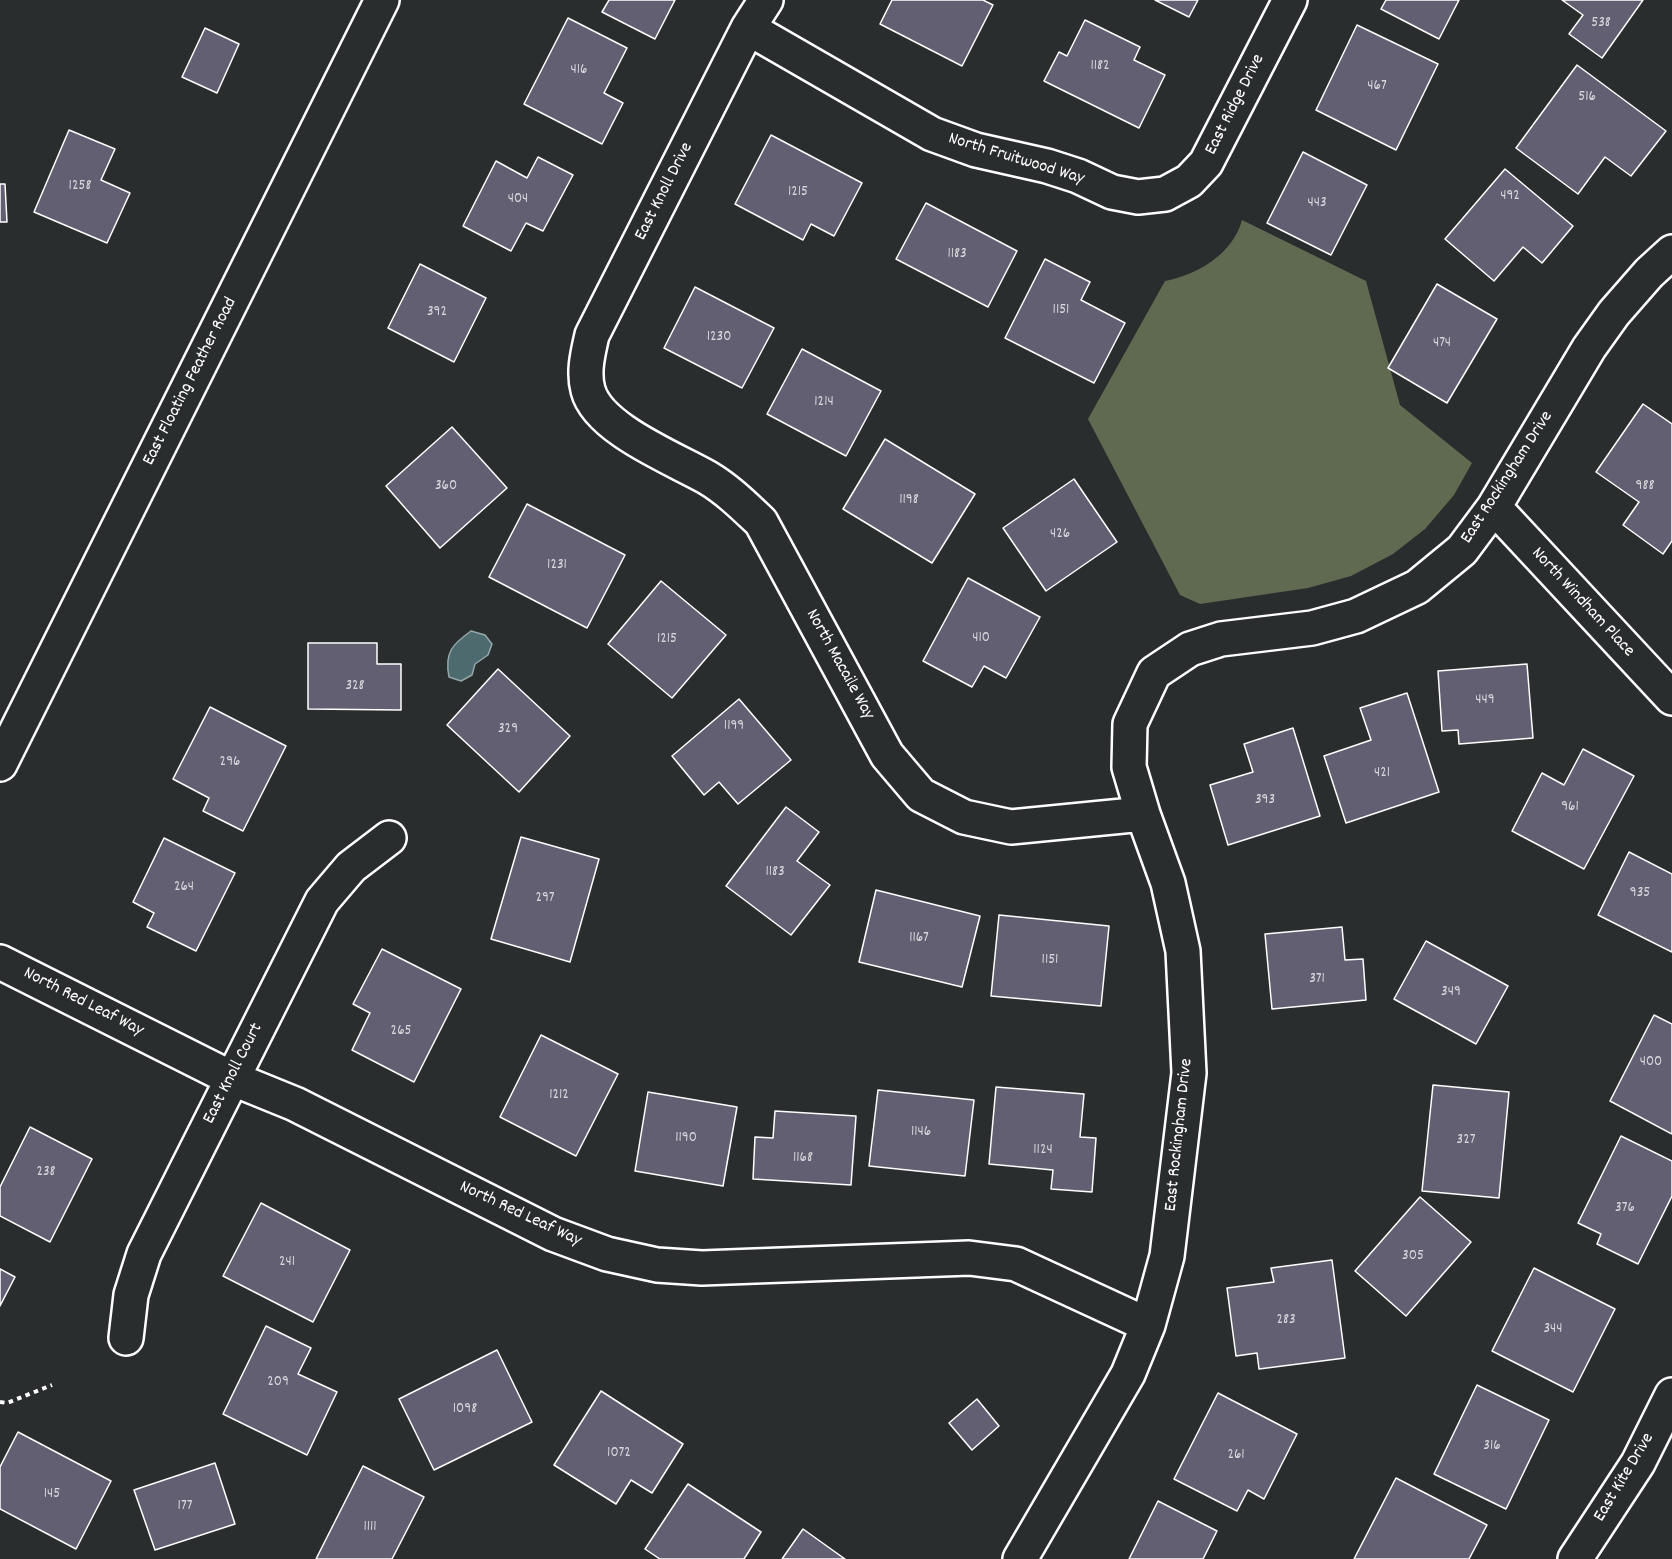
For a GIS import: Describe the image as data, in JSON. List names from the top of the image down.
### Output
{
  "streets": {
    "street": [
      "East Ridge Drive",
      "North Fruitwood Way",
      "East Knoll Drive",
      "East Floating Feather Road",
      "East Rockingham Drive",
      "North Windham Place",
      "North Macaile Way",
      "North Red Leaf Way",
      "East Knoll Court",
      "East Kite Drive"
    ]
  },
  "crossings": [
    ["East Ridge Drive", "North Fruitwood Way"],
    ["North Fruitwood Way", "East Knoll Drive"],
    ["East Knoll Drive", "North Macaile Way"],
    ["East Rockingham Drive", "North Windham Place"],
    ["East Rockingham Drive", "North Macaile Way"],
    ["East Rockingham Drive", "North Red Leaf Way"],
    ["North Red Leaf Way", "East Knoll Court"]
  ],
  "house_numbers": [
    "538",
    "1182",
    "416",
    "467",
    "516",
    "1258",
    "1215",
    "492",
    "404",
    "443",
    "1183",
    "1151",
    "392",
    "1230",
    "474",
    "1214",
    "360",
    "988",
    "1198",
    "426",
    "1231",
    "410",
    "1215",
    "328",
    "449",
    "1199",
    "329",
    "296",
    "421",
    "393",
    "961",
    "1183",
    "264",
    "935",
    "297",
    "1167",
    "1151",
    "371",
    "349",
    "265",
    "400",
    "1212",
    "1146",
    "1190",
    "327",
    "1124",
    "1168",
    "238",
    "376",
    "305",
    "241",
    "283",
    "344",
    "209",
    "1098",
    "316",
    "1072",
    "261",
    "145",
    "177",
    "1111"
  ]
}
